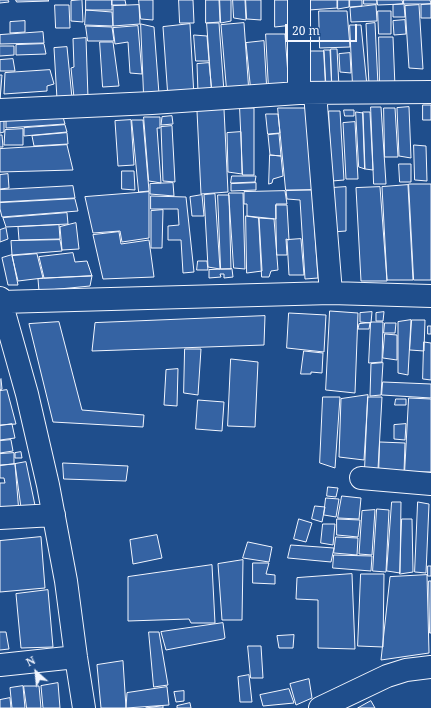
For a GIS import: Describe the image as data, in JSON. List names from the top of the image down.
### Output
{
  "scale_bar": "20 m",
  "north": "top left"
}
